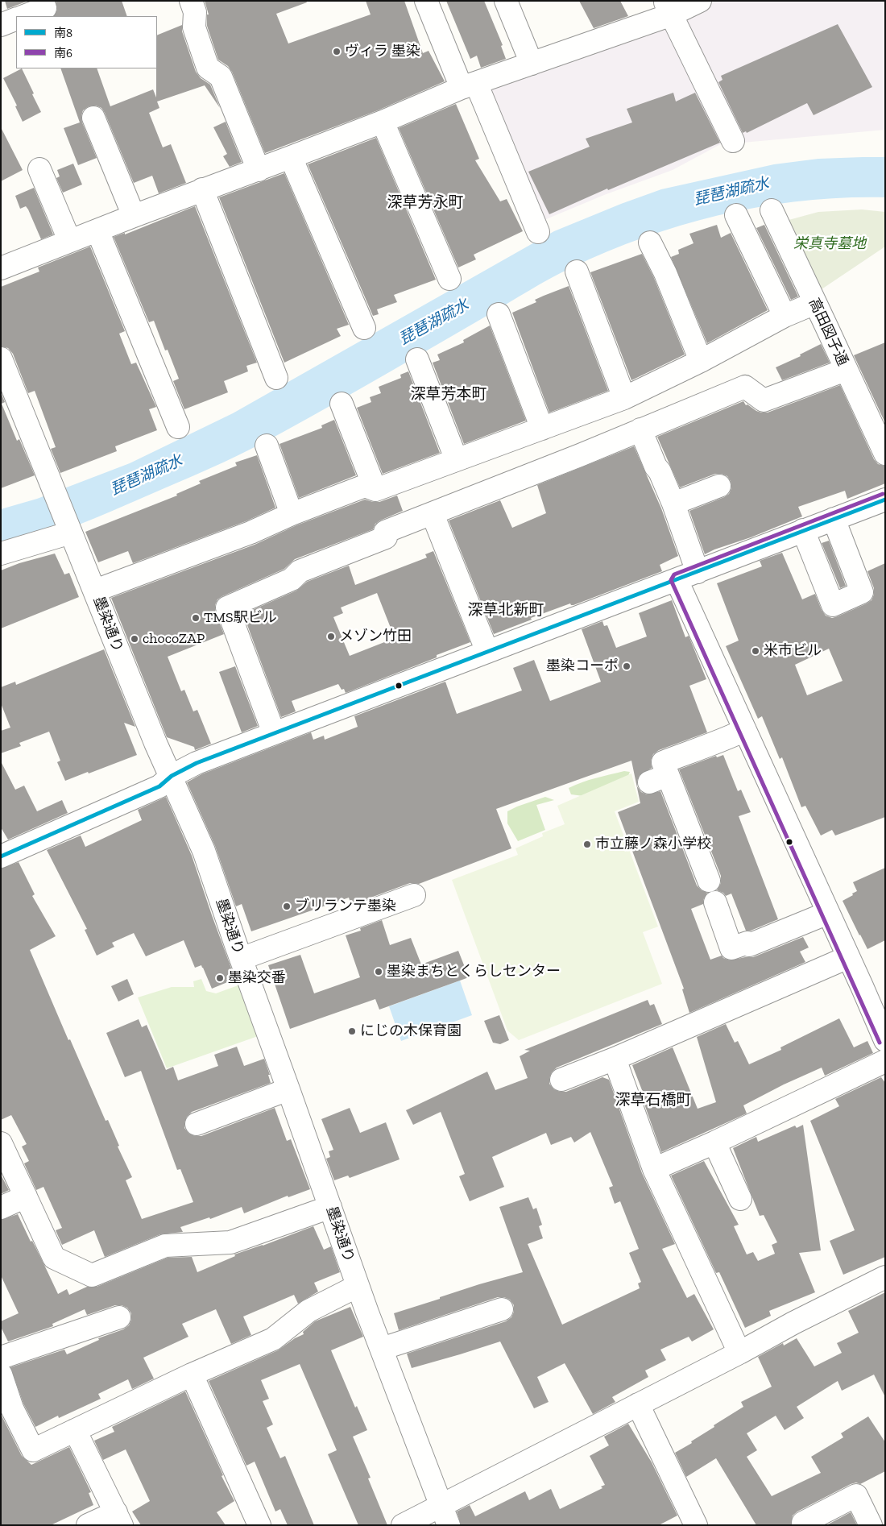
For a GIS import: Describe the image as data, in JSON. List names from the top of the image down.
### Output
{
  "streets": {
    "street": ["高田図子通", "墨染通り"]
  },
  "districts": [
    "深草芳永町",
    "深草芳本町",
    "深草北新町",
    "深草石橋町"
  ],
  "water": ["琵琶湖疏水"],
  "parks": ["栄真寺墓地"],
  "places": [
    "ヴィラ 墨染",
    "TMS駅ビル",
    "メゾン竹田",
    "chocoZAP",
    "米市ビル",
    "墨染コーポ",
    "市立藤ノ森小学校",
    "ブリランテ墨染",
    "墨染まちとくらしセンター",
    "墨染交番",
    "にじの木保育園"
  ],
  "lines": ["transit line 南6", "transit line 南8"],
  "legend": ["南8", "南6"]
}
